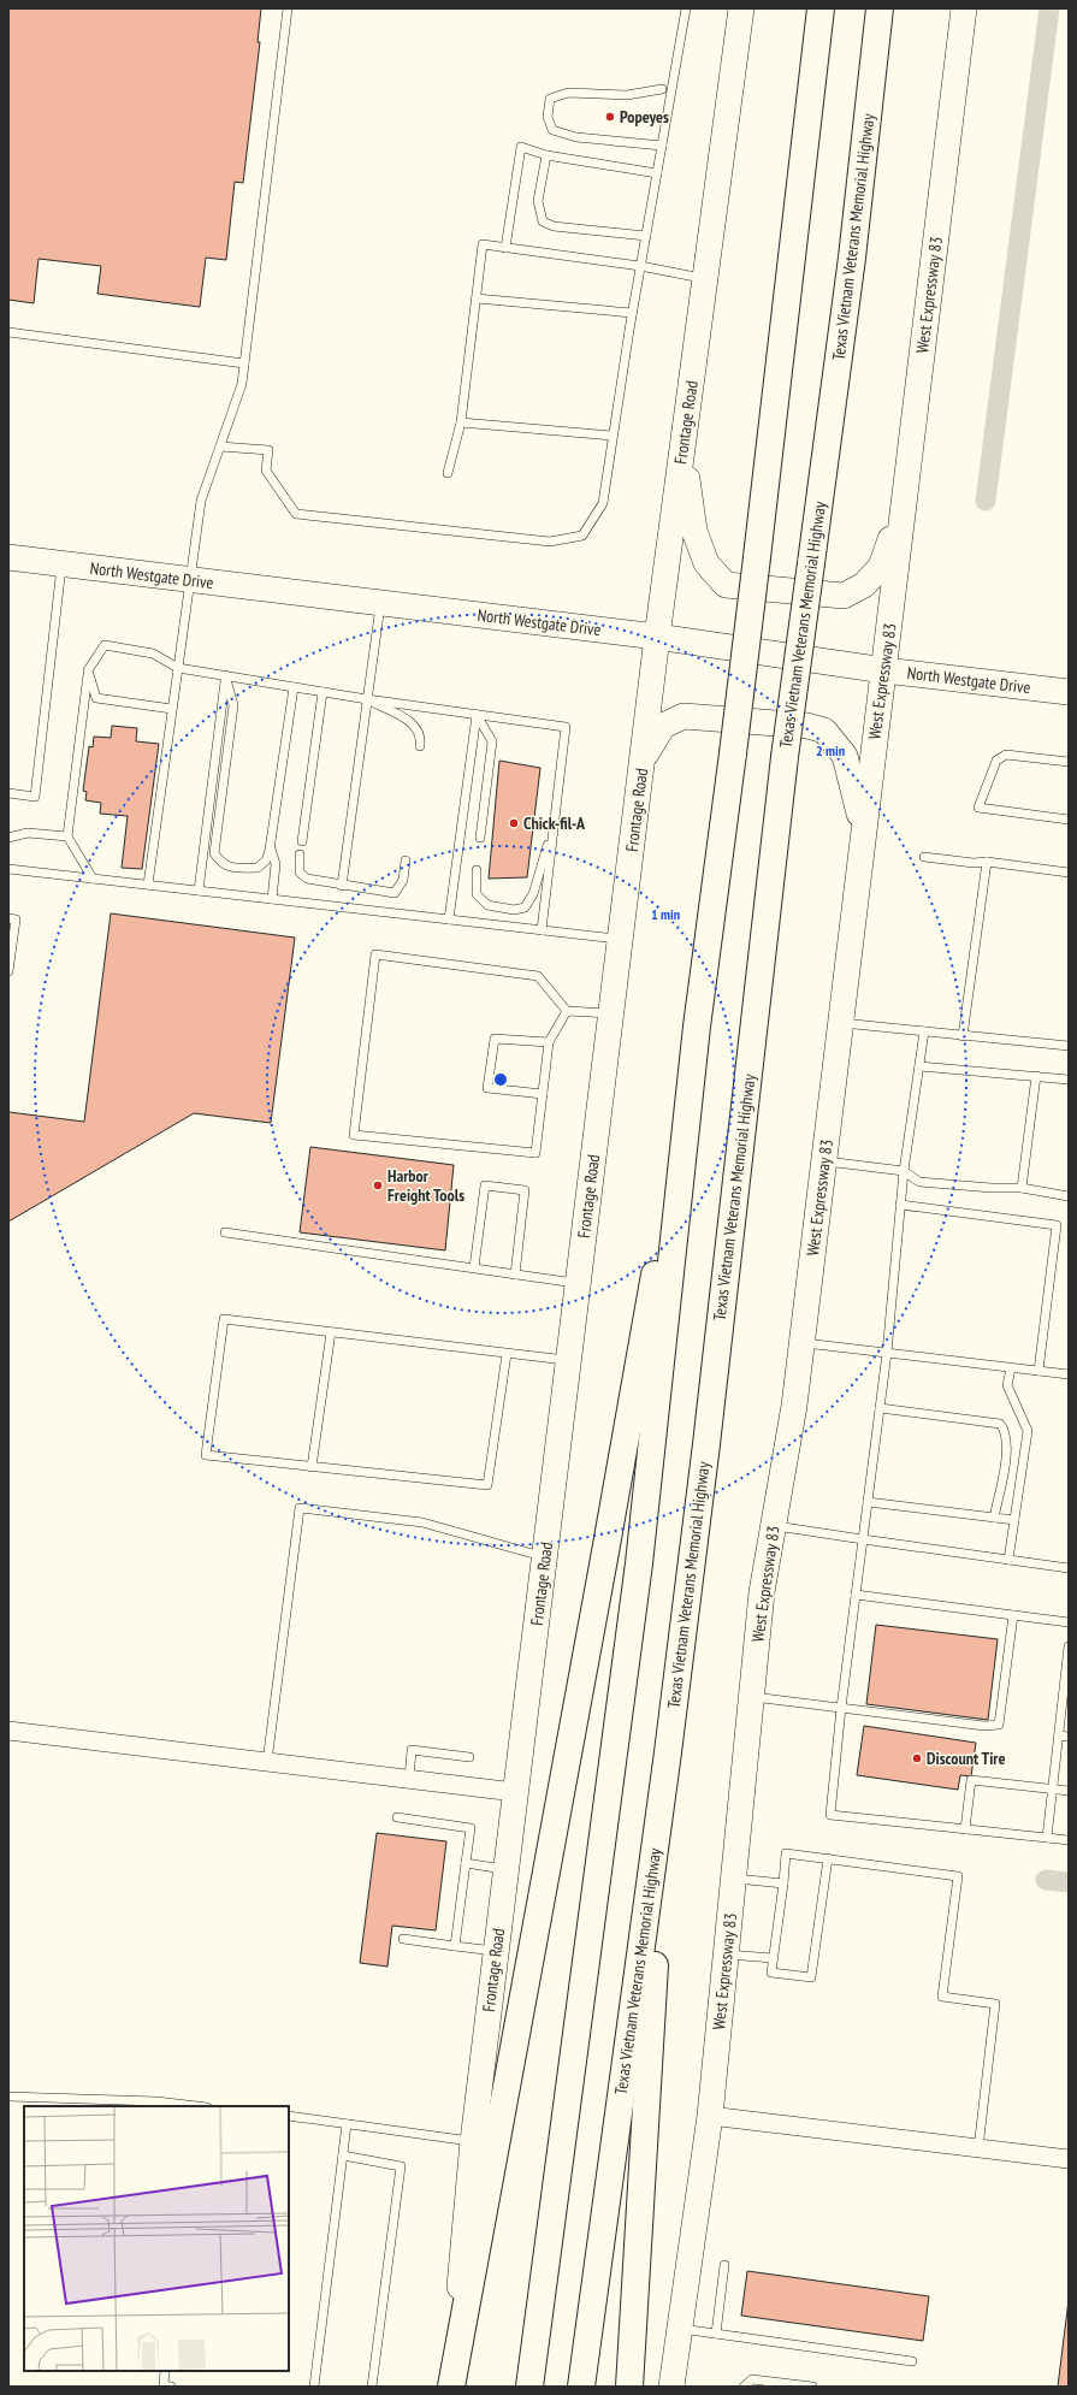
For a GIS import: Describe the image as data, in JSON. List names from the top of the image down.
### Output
{
  "streets": {
    "highway": ["Texas Vietnam Veterans Memorial Highway"],
    "main road": ["West Expressway 83", "Frontage Road", "North Westgate Drive"]
  },
  "crossings": [
    ["West Expressway 83", "North Westgate Drive"],
    ["Frontage Road", "North Westgate Drive"]
  ],
  "places": [
    "Popeyes",
    "Chick-fil-A",
    "Harbor Freight Tools",
    "Discount Tire"
  ],
  "rings": ["2 min", "1 min"]
}
